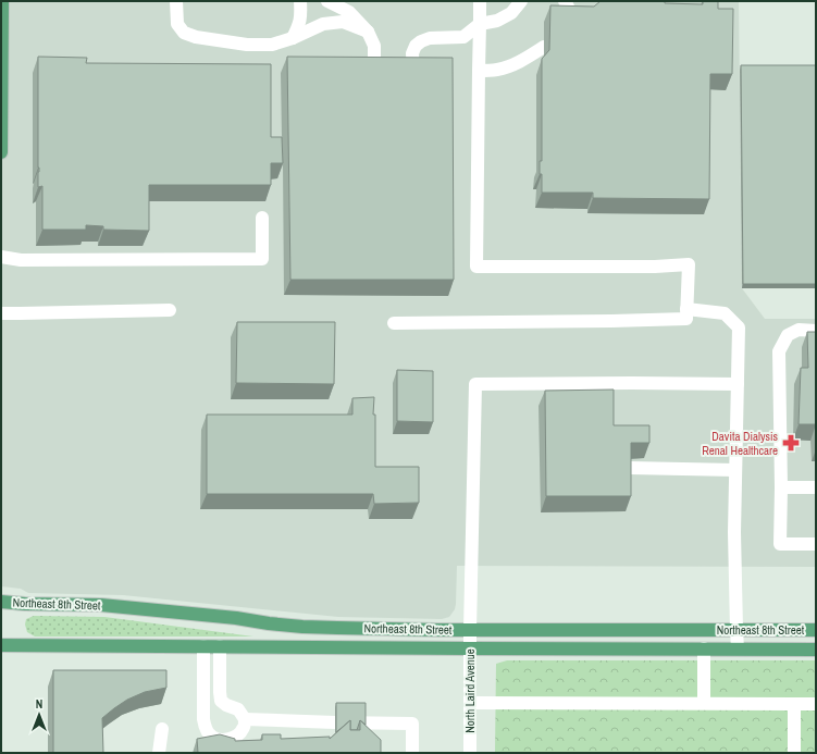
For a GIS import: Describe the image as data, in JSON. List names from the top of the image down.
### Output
{
  "streets": {
    "main road": ["Northeast 8th Street"],
    "street": ["North Laird Avenue"]
  },
  "crossings": [
    ["Northeast 8th Street", "North Laird Avenue"]
  ],
  "places": {
    "pharmacy": ["Davita Dialysis Renal Healthcare"]
  },
  "north": "top"
}
